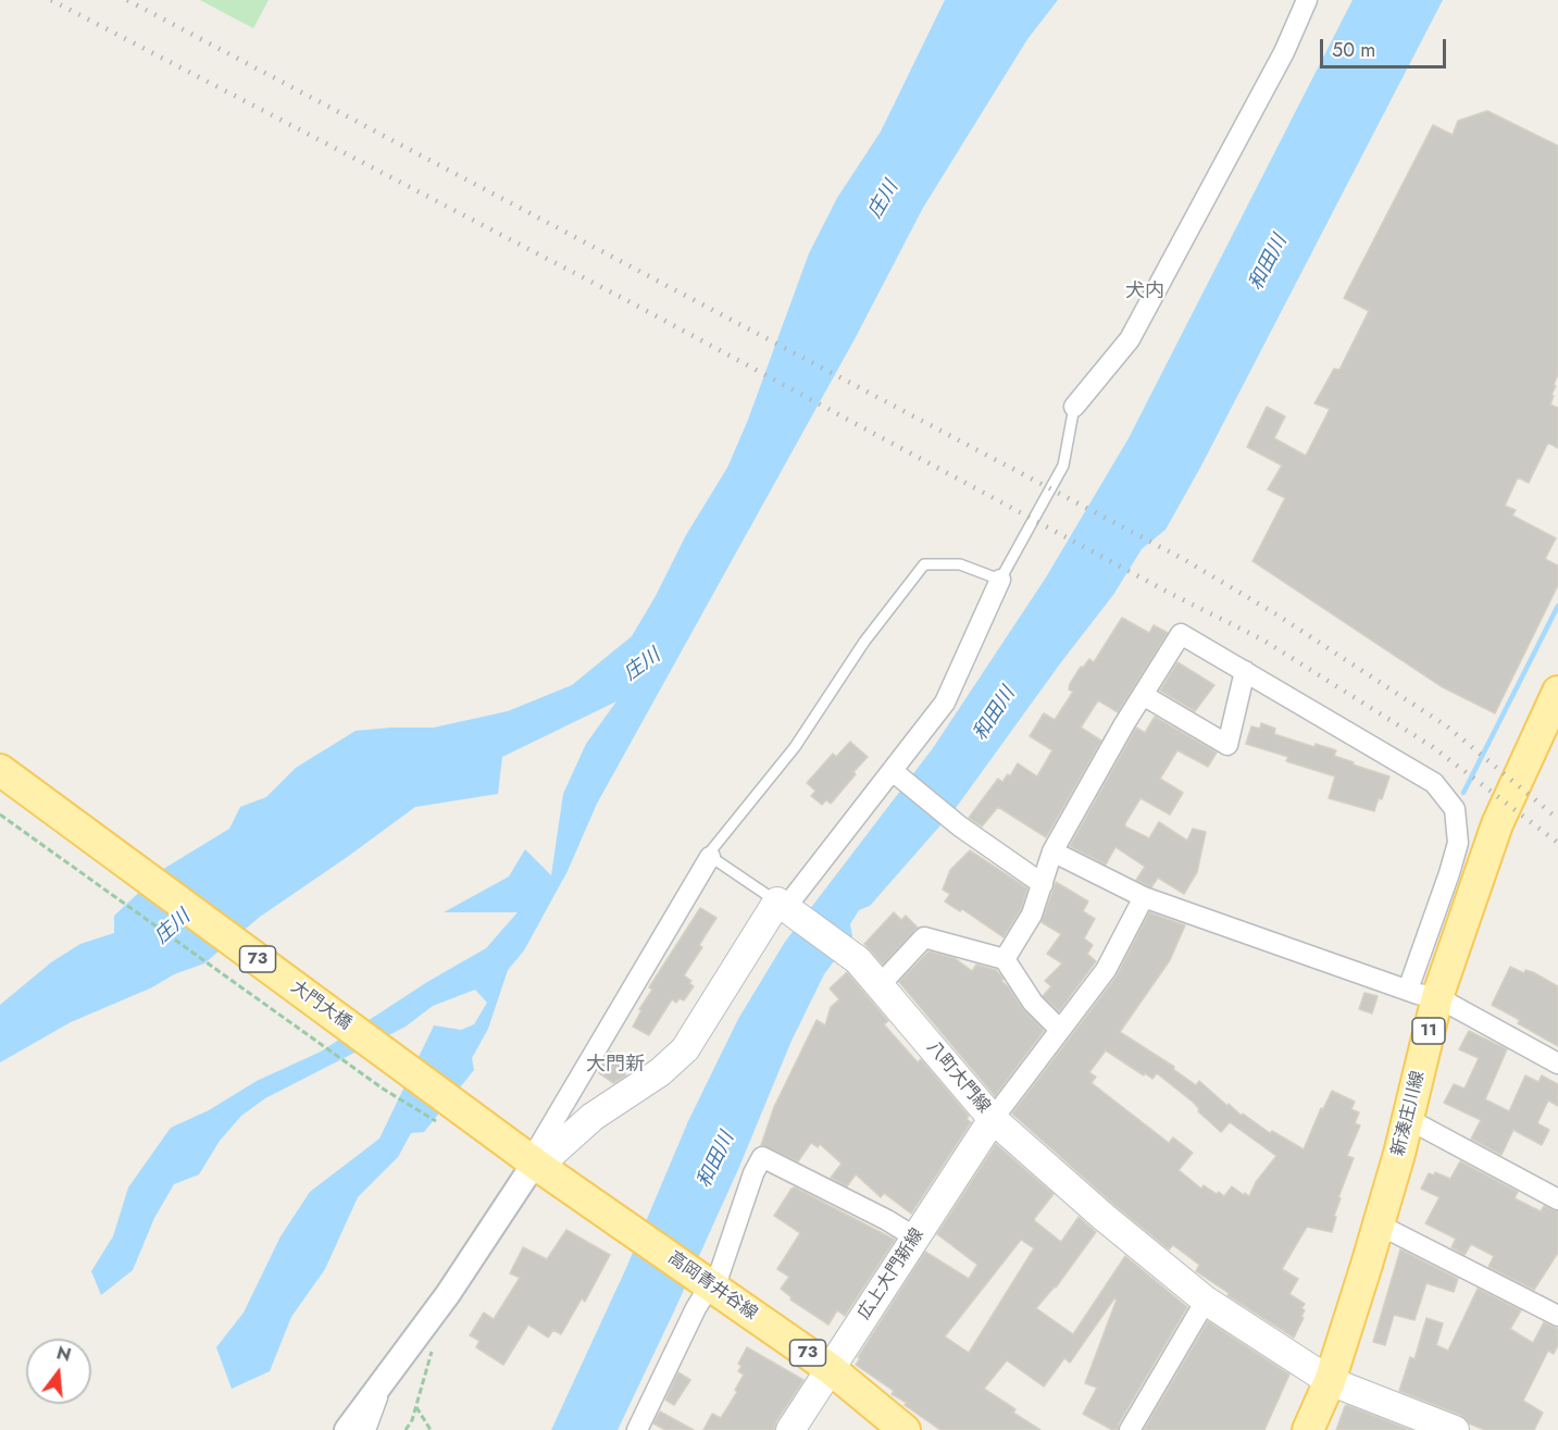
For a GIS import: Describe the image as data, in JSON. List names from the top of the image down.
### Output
{
  "streets": {
    "main road": [
      "73",
      "大門大橋",
      "11",
      "八町大門線",
      "新湊庄川線",
      "広上大門新線",
      "高岡青井谷線"
    ]
  },
  "crossings": [
    ["大門大橋", "高岡青井谷線"],
    ["八町大門線", "新湊庄川線"],
    ["八町大門線", "広上大門新線"],
    ["広上大門新線", "高岡青井谷線"]
  ],
  "districts": ["犬内", "大門新"],
  "water": ["庄川", "和田川"],
  "scale_bar": "50 m",
  "north": "top"
}
